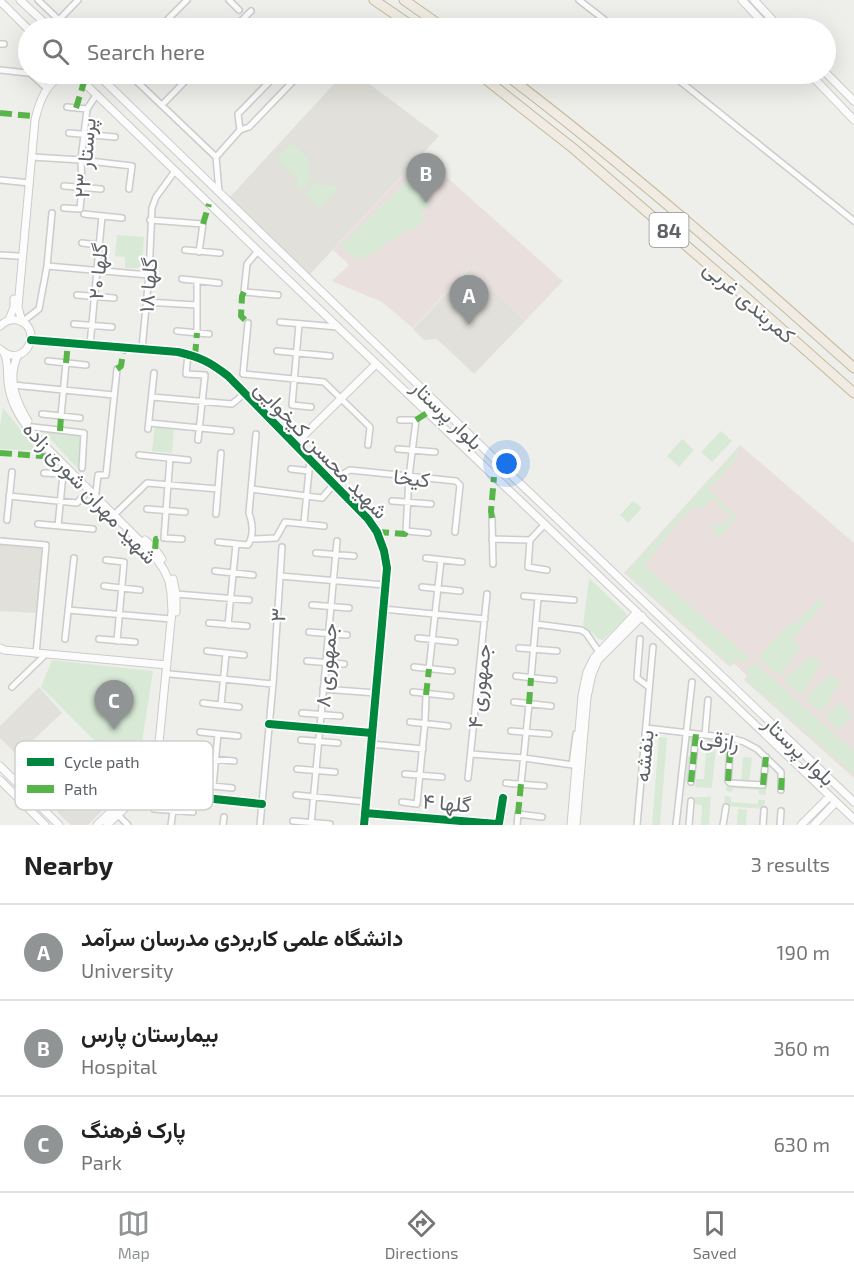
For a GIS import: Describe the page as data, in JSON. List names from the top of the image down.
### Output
{
  "streets": {
    "highway": ["84", "کمربندی غربی"],
    "street": [
      "پرستار ۲۳",
      "گلها ۲۰",
      "گلها ۱۸",
      "بلوار پرستار",
      "شهید محسن کیخوایی",
      "کیخا",
      "شهید مهران شوری زاده",
      "۳",
      "جمهوری ۸",
      "جمهوری ۴",
      "رازقی",
      "بنفشه",
      "گلها ۴"
    ]
  },
  "crossings": [
    ["پرستار ۲۳", "بلوار پرستار"],
    ["گلها ۲۰", "شهید محسن کیخوایی"],
    ["گلها ۱۸", "بلوار پرستار"],
    ["گلها ۱۸", "شهید محسن کیخوایی"],
    ["شهید محسن کیخوایی", "کیخا"],
    ["شهید محسن کیخوایی", "گلها ۴"],
    ["رازقی", "بنفشه"]
  ],
  "legend": ["Cycle path", "Path"],
  "page": {
    "search": "Search here",
    "pins": ["B", "A", "C"],
    "heading": ["Nearby", "3 results"],
    "list": [
      {
        "mark": "A",
        "name": "دانشگاه علمی کاربردی مدرسان سرآمد",
        "note": "University",
        "value": "190 m"
      },
      {
        "mark": "B",
        "name": "بیمارستان پارس",
        "note": "Hospital",
        "value": "360 m"
      },
      {
        "mark": "C",
        "name": "پارک فرهنگ",
        "note": "Park",
        "value": "630 m"
      }
    ],
    "nav": ["Map", "Directions", "Saved"]
  }
}
